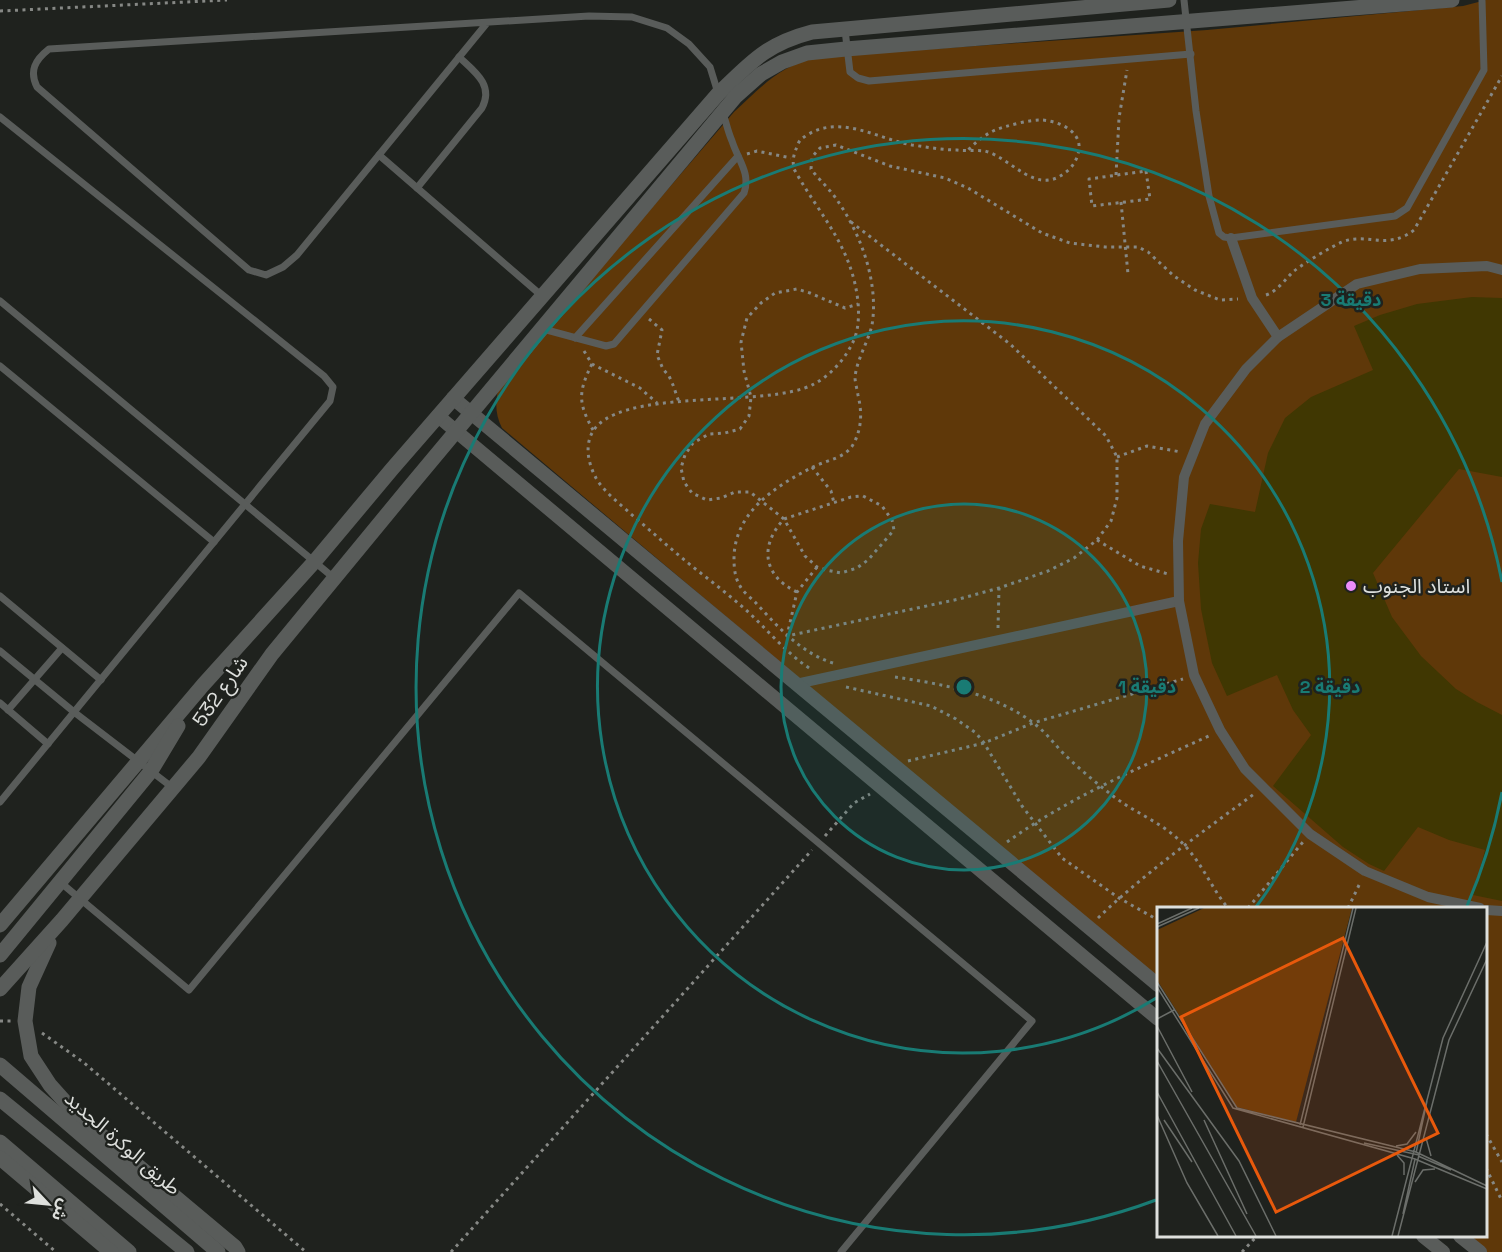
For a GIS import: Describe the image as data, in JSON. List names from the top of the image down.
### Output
{
  "streets": {
    "street": ["شارع 532", "طريق الوكرة الجديد"]
  },
  "places": ["استاد الجنوب"],
  "north": "bottom right",
  "rings": ["3 دقيقة", "1 دقيقة", "2 دقيقة"]
}
